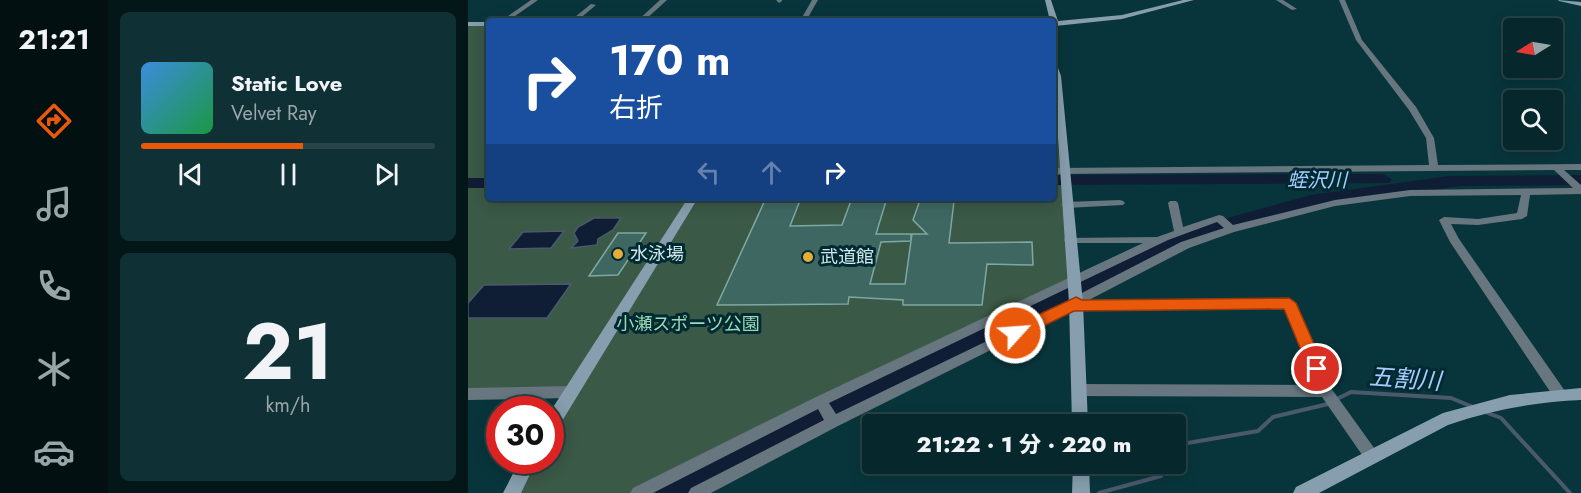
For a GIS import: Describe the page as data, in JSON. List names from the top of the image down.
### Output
{
  "water": ["蛭沢川", "五割川"],
  "parks": ["小瀬スポーツ公園"],
  "places": ["水泳場", "武道館"],
  "north": "left",
  "page": {
    "tabs": "21:21",
    "turn": ["170 m", "右折"],
    "song": ["Static Love", "Velvet Ray"],
    "tile": ["21", "km/h"],
    "limit": "30",
    "trip": "21:22 · 1 分 · 220 m"
  }
}
